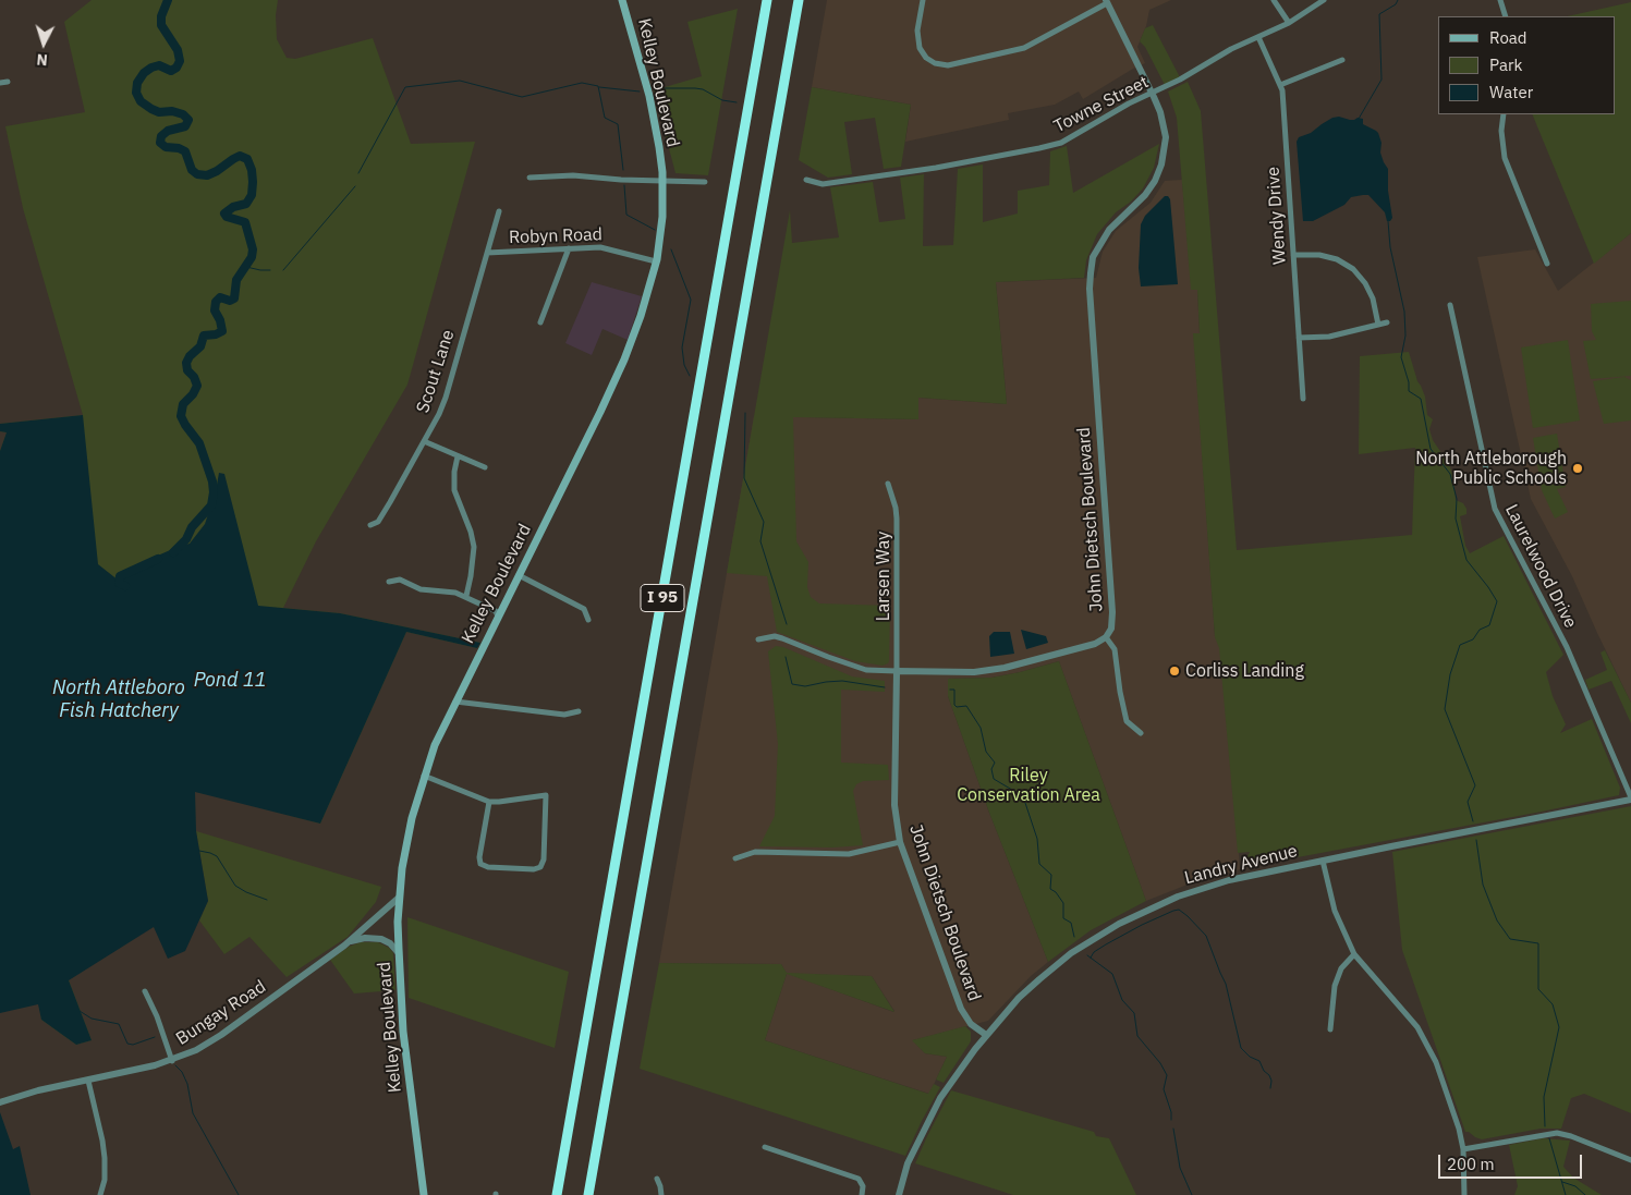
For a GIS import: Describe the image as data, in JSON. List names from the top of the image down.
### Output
{
  "streets": {
    "highway": ["I 95"],
    "main road": ["Kelley Boulevard"],
    "street": [
      "Towne Street",
      "Wendy Drive",
      "Robyn Road",
      "Scout Lane",
      "John Dietsch Boulevard",
      "Laurelwood Drive",
      "Larsen Way",
      "Landry Avenue",
      "Bungay Road"
    ]
  },
  "crossings": [
    ["Kelley Boulevard", "Robyn Road"],
    ["Kelley Boulevard", "Bungay Road"],
    ["Towne Street", "Wendy Drive"],
    ["Towne Street", "John Dietsch Boulevard"],
    ["Robyn Road", "Scout Lane"],
    ["John Dietsch Boulevard", "Larsen Way"],
    ["John Dietsch Boulevard", "Landry Avenue"],
    ["Laurelwood Drive", "Landry Avenue"]
  ],
  "water": ["Pond 11", "North Attleboro Fish Hatchery"],
  "parks": ["Riley Conservation Area"],
  "places": ["North Attleborough Public Schools", "Corliss Landing"],
  "legend": ["Road", "Park", "Water"],
  "scale_bar": "200 m",
  "north": "bottom"
}
